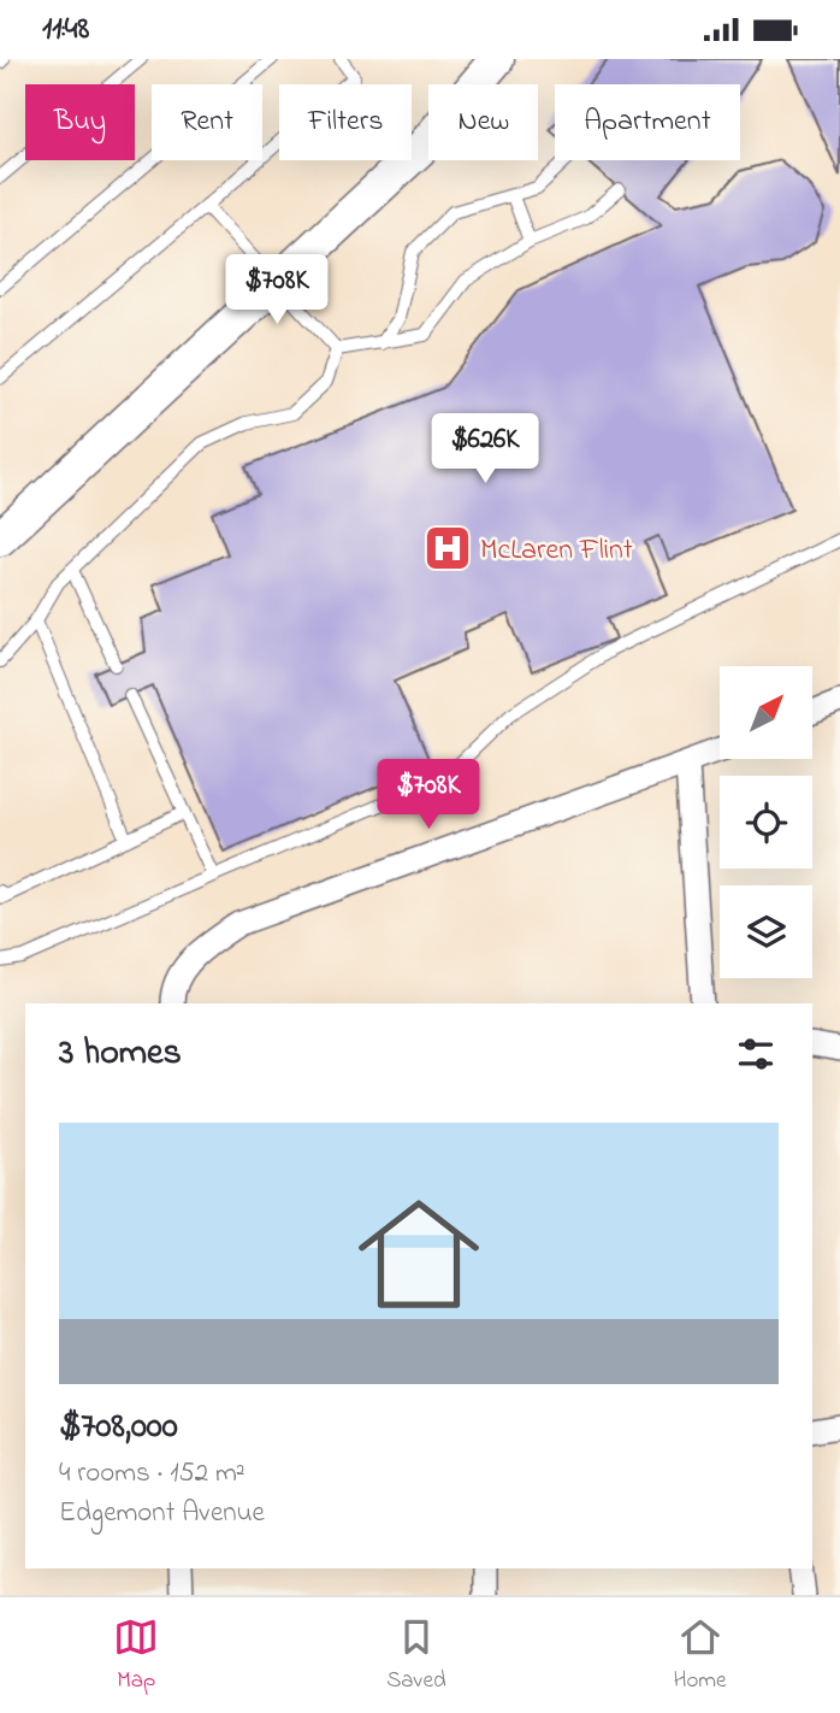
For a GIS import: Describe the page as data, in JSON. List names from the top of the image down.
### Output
{
  "places": {
    "hospital": ["McLaren Flint"]
  },
  "north": "top right",
  "page": {
    "status": "11:48",
    "chip": [
      "Buy",
      "Rent",
      "Filters",
      "New",
      "Apartment"
    ],
    "price": ["$708K", "$626K", "$708K"],
    "heading": "3 homes",
    "list": [
      {
        "name": "$708,000",
        "note": "4 rooms · 152 m² · Edgemont Avenue"
      }
    ],
    "tabs": ["Map", "Saved", "Home"]
  }
}
